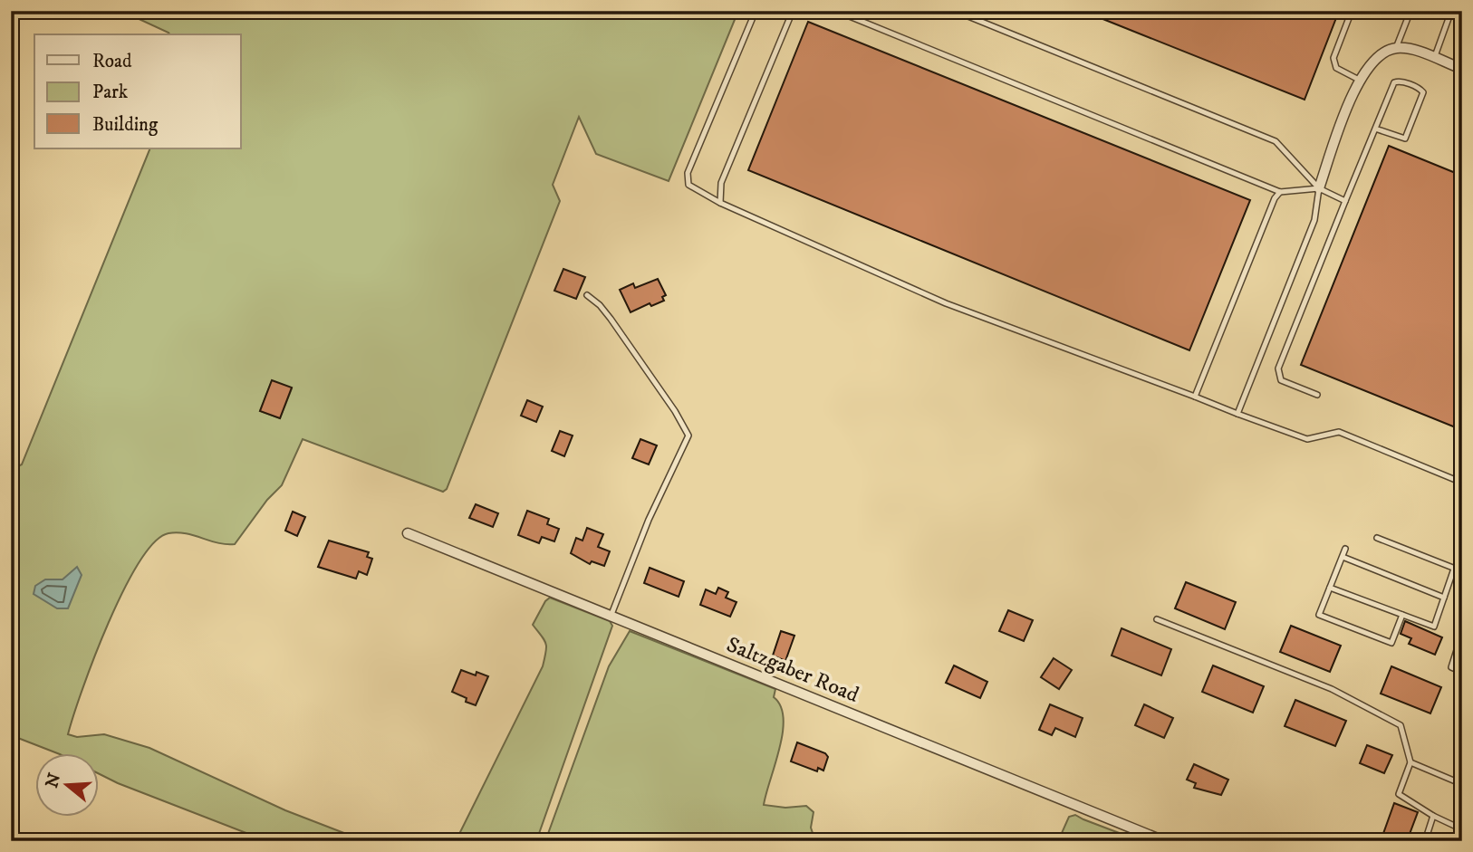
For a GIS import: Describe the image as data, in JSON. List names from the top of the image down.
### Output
{
  "streets": {
    "street": ["Saltzgaber Road"]
  },
  "legend": ["Road", "Park", "Building"],
  "north": "left"
}
